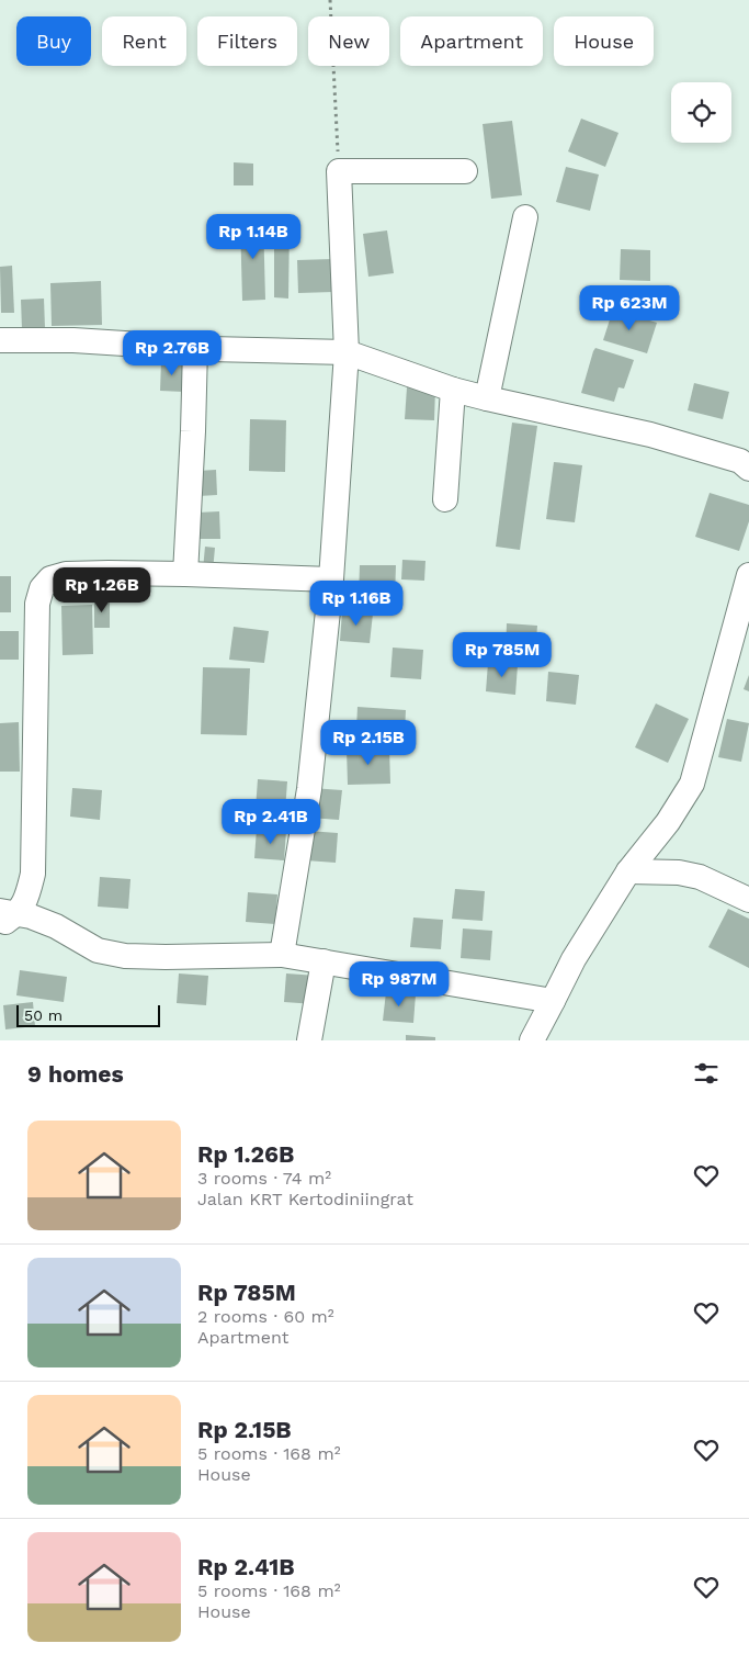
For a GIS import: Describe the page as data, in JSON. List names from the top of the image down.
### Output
{
  "scale_bar": "50 m",
  "page": {
    "chip": [
      "Buy",
      "Rent",
      "Filters",
      "New",
      "Apartment",
      "House"
    ],
    "price": [
      "Rp 1.14B",
      "Rp 623M",
      "Rp 2.76B",
      "Rp 1.26B",
      "Rp 1.16B",
      "Rp 785M",
      "Rp 2.15B",
      "Rp 2.41B",
      "Rp 987M"
    ],
    "scale": "50 m",
    "heading": "9 homes",
    "list": [
      {
        "name": "Rp 1.26B",
        "note": "3 rooms · 74 m² · Jalan KRT Kertodiniingrat"
      },
      {
        "name": "Rp 785M",
        "note": "2 rooms · 60 m² · Apartment"
      },
      {
        "name": "Rp 2.15B",
        "note": "5 rooms · 168 m² · House"
      },
      {
        "name": "Rp 2.41B",
        "note": "5 rooms · 168 m² · House"
      }
    ]
  }
}
